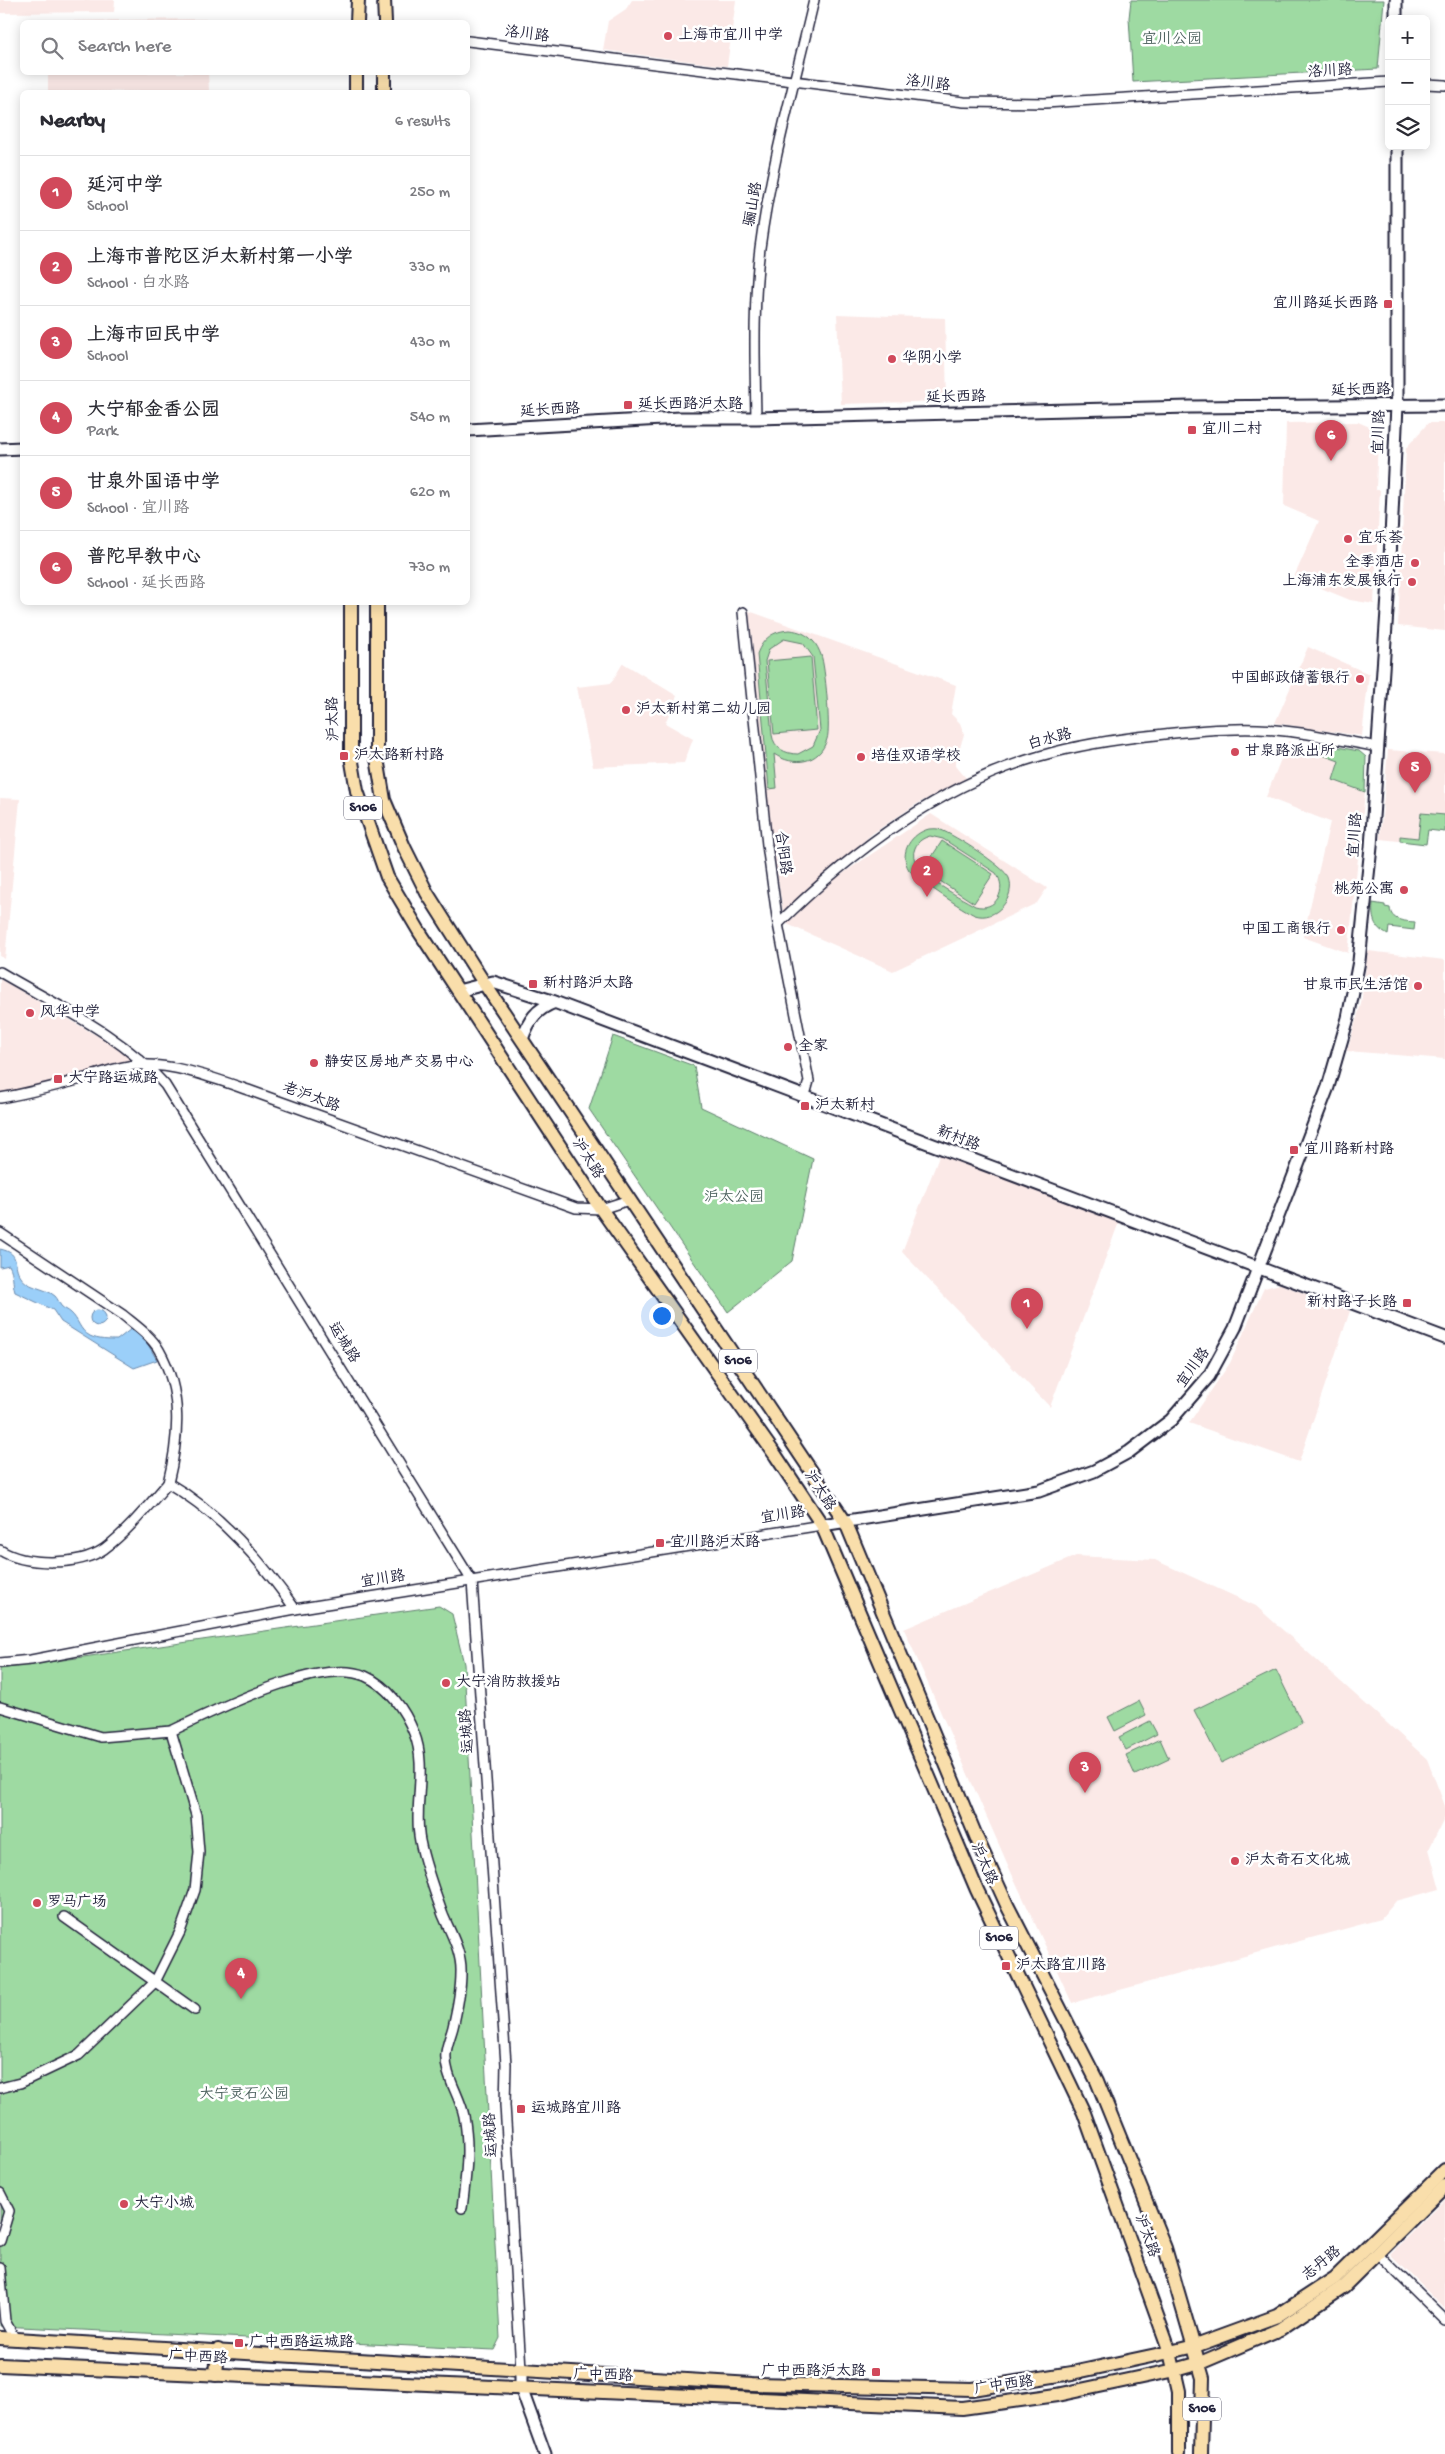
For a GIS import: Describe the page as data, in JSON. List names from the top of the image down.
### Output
{
  "streets": {
    "main road": [
      "沪太路",
      "S106",
      "志丹路",
      "广中西路"
    ],
    "street": [
      "洛川路",
      "骊山路",
      "延长西路",
      "宜川路",
      "白水路",
      "合阳路",
      "老沪太路",
      "新村路",
      "运城路"
    ]
  },
  "crossings": [
    ["洛川路", "骊山路"],
    ["骊山路", "延长西路"],
    ["延长西路", "宜川路"],
    ["宜川路", "沪太路"],
    ["宜川路", "白水路"],
    ["宜川路", "新村路"],
    ["宜川路", "运城路"],
    ["沪太路", "老沪太路"],
    ["沪太路", "新村路"],
    ["沪太路", "志丹路"],
    ["沪太路", "广中西路"],
    ["白水路", "合阳路"],
    ["合阳路", "新村路"],
    ["老沪太路", "运城路"],
    ["运城路", "广中西路"],
    ["志丹路", "广中西路"]
  ],
  "parks": ["宜川公园", "沪太公园", "大宁灵石公园"],
  "places": {
    "other": [
      "上海市宜川中学",
      "华阴小学",
      "宜乐荟",
      "全季酒店",
      "上海浦东发展银行",
      "中国邮政储蓄银行",
      "沪太新村第二幼儿园",
      "甘泉路派出所",
      "培佳双语学校",
      "桃苑公寓",
      "中国工商银行",
      "甘泉市民生活馆",
      "风华中学",
      "全家",
      "静安区房地产交易中心",
      "大宁消防救援站",
      "沪太奇石文化城",
      "罗马广场",
      "大宁小城"
    ],
    "transit": [
      "宜川路延长西路",
      "延长西路沪太路",
      "宜川二村",
      "沪太路新村路",
      "新村路沪太路",
      "大宁路运城路",
      "沪太新村",
      "宜川路新村路",
      "新村路子长路",
      "宜川路沪太路",
      "沪太路宜川路",
      "运城路宜川路",
      "广中西路运城路",
      "广中西路沪太路"
    ]
  },
  "page": {
    "map_buttons": ["+", "−"],
    "search": "Search here",
    "heading": ["Nearby", "6 results"],
    "list": [
      {
        "mark": "1",
        "name": "延河中学",
        "note": "School",
        "value": "250 m"
      },
      {
        "mark": "2",
        "name": "上海市普陀区沪太新村第一小学",
        "note": "School · 白水路",
        "value": "330 m"
      },
      {
        "mark": "3",
        "name": "上海市回民中学",
        "note": "School",
        "value": "430 m"
      },
      {
        "mark": "4",
        "name": "大宁郁金香公园",
        "note": "Park",
        "value": "540 m"
      },
      {
        "mark": "5",
        "name": "甘泉外国语中学",
        "note": "School · 宜川路",
        "value": "620 m"
      },
      {
        "mark": "6",
        "name": "普陀早教中心",
        "note": "School · 延长西路",
        "value": "730 m"
      }
    ],
    "pins": [
      "6",
      "5",
      "2",
      "1",
      "3",
      "4"
    ]
  }
}
